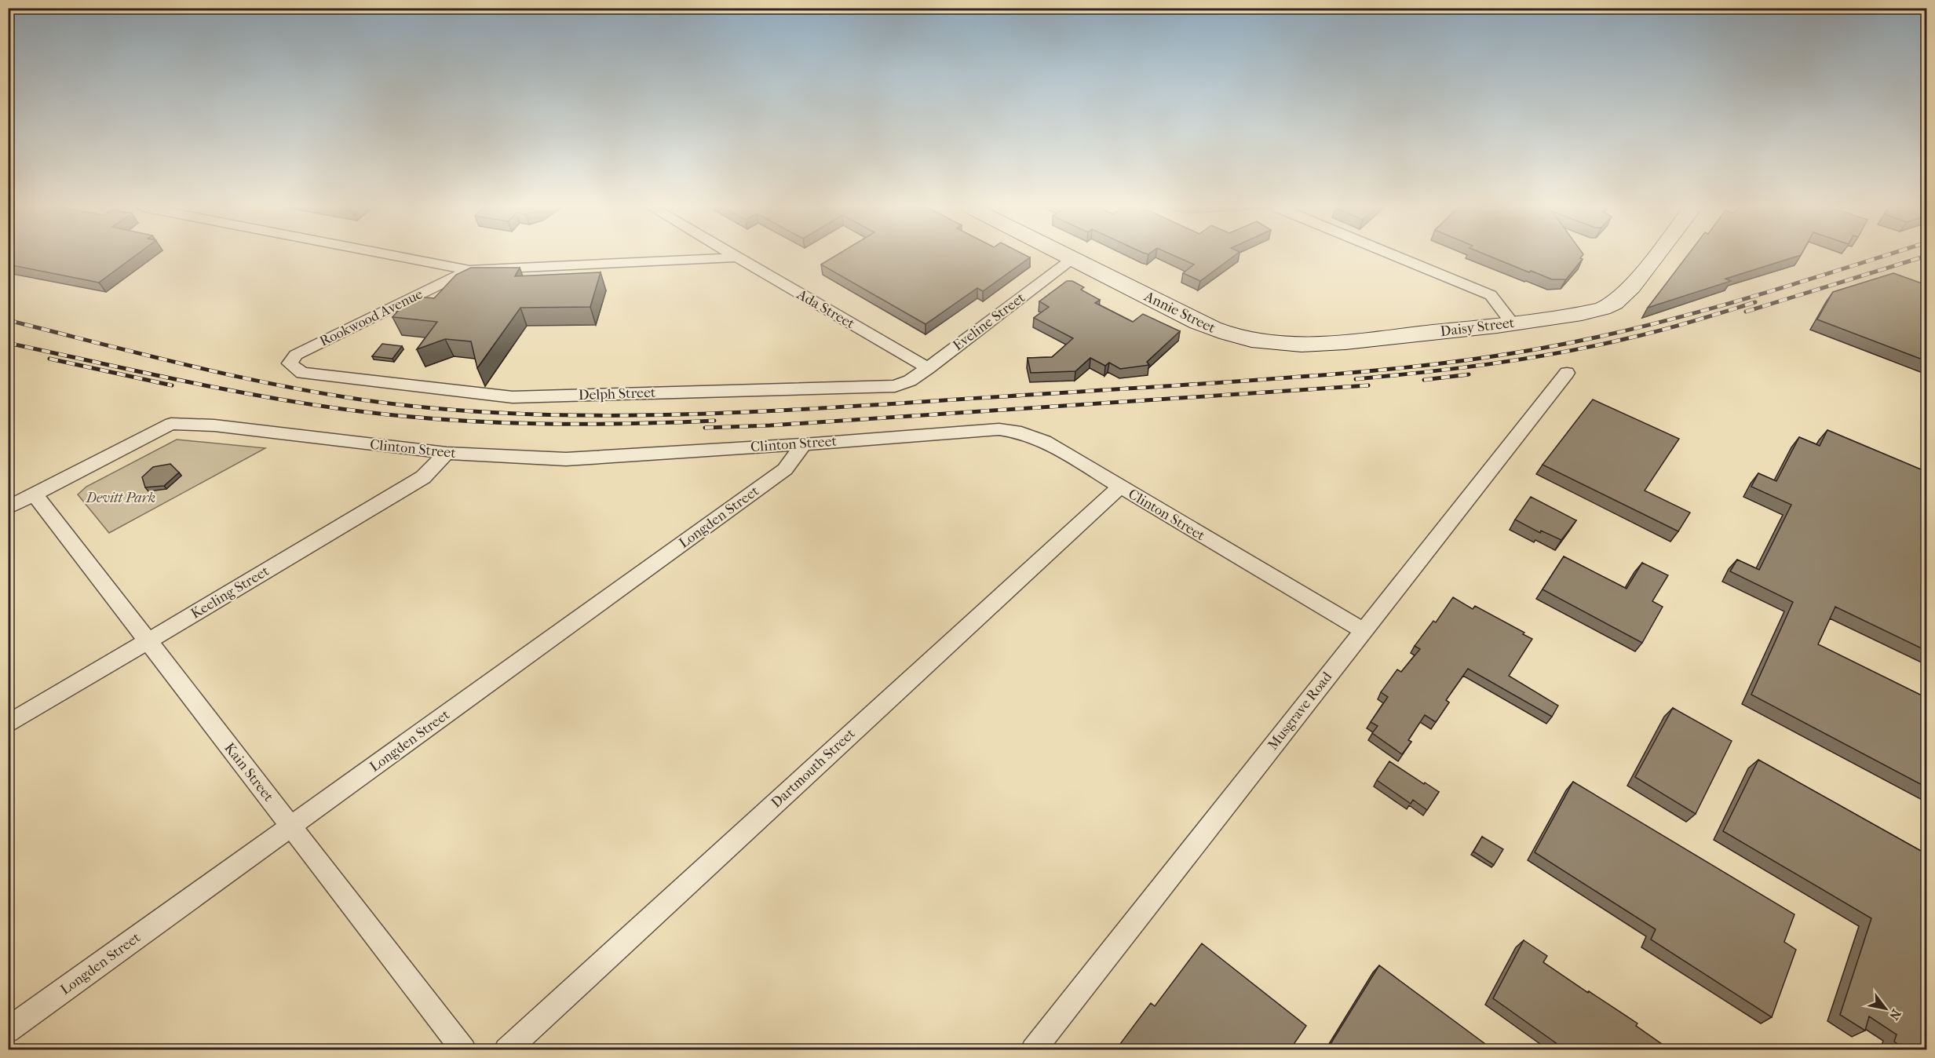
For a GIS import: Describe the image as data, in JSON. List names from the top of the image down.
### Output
{
  "streets": {
    "street": [
      "Ada Street",
      "Annie Street",
      "Rookwood Avenue",
      "Eveline Street",
      "Daisy Street",
      "Delph Street",
      "Clinton Street",
      "Longden Street",
      "Keeling Street",
      "Musgrave Road",
      "Dartmouth Street",
      "Kain Street"
    ]
  },
  "crossings": [
    ["Ada Street", "Eveline Street"],
    ["Ada Street", "Delph Street"],
    ["Annie Street", "Eveline Street"],
    ["Annie Street", "Daisy Street"],
    ["Rookwood Avenue", "Delph Street"],
    ["Eveline Street", "Delph Street"],
    ["Clinton Street", "Longden Street"],
    ["Clinton Street", "Keeling Street"],
    ["Clinton Street", "Musgrave Road"],
    ["Clinton Street", "Dartmouth Street"],
    ["Clinton Street", "Kain Street"],
    ["Longden Street", "Kain Street"],
    ["Keeling Street", "Kain Street"]
  ],
  "parks": ["Devitt Park"],
  "north": "bottom right"
}
